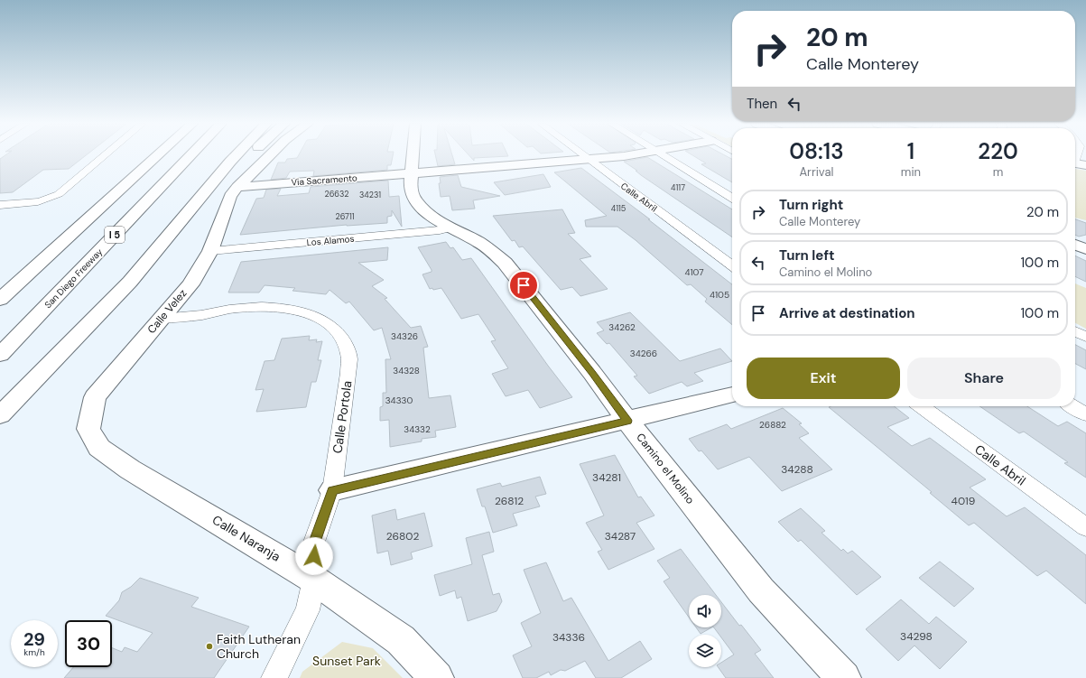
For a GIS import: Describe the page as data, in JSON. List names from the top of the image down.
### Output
{
  "streets": {
    "main road": [
      "Via Sacramento",
      "I 5",
      "San Diego Freeway",
      "Calle Velez",
      "Camino el Molino",
      "Calle Naranja"
    ],
    "street": ["Calle Abril", "Los Alamos", "Calle Portola"]
  },
  "crossings": [
    ["Via Sacramento", "Calle Abril"],
    ["Via Sacramento", "Calle Velez"],
    ["Via Sacramento", "Camino el Molino"],
    ["Los Alamos", "Calle Velez"],
    ["Los Alamos", "Camino el Molino"],
    ["Calle Velez", "Calle Portola"],
    ["Calle Velez", "Calle Naranja"],
    ["Calle Portola", "Calle Naranja"]
  ],
  "parks": ["Sunset Park"],
  "places": ["Faith Lutheran Church"],
  "house_numbers": [
    "4117",
    "26632",
    "34231",
    "4115",
    "26711",
    "4107",
    "4105",
    "34262",
    "34326",
    "34266",
    "34328",
    "34330",
    "26882",
    "34332",
    "34288",
    "34281",
    "26812",
    "4019",
    "26802",
    "34287",
    "34298",
    "34336"
  ],
  "page": {
    "turn": ["20 m", "Calle Monterey"],
    "then": "Then",
    "eta": [
      "08:13",
      "Arrival",
      "1",
      "min",
      "220",
      "m"
    ],
    "list": [
      {
        "name": "Turn right",
        "note": "Calle Monterey",
        "value": "20 m"
      },
      {
        "name": "Turn left",
        "note": "Camino el Molino",
        "value": "100 m"
      },
      {
        "name": "Arrive at destination",
        "value": "100 m"
      }
    ],
    "buttons": ["Exit", "Share"],
    "speed": "29 km/h",
    "limit": "30"
  }
}
